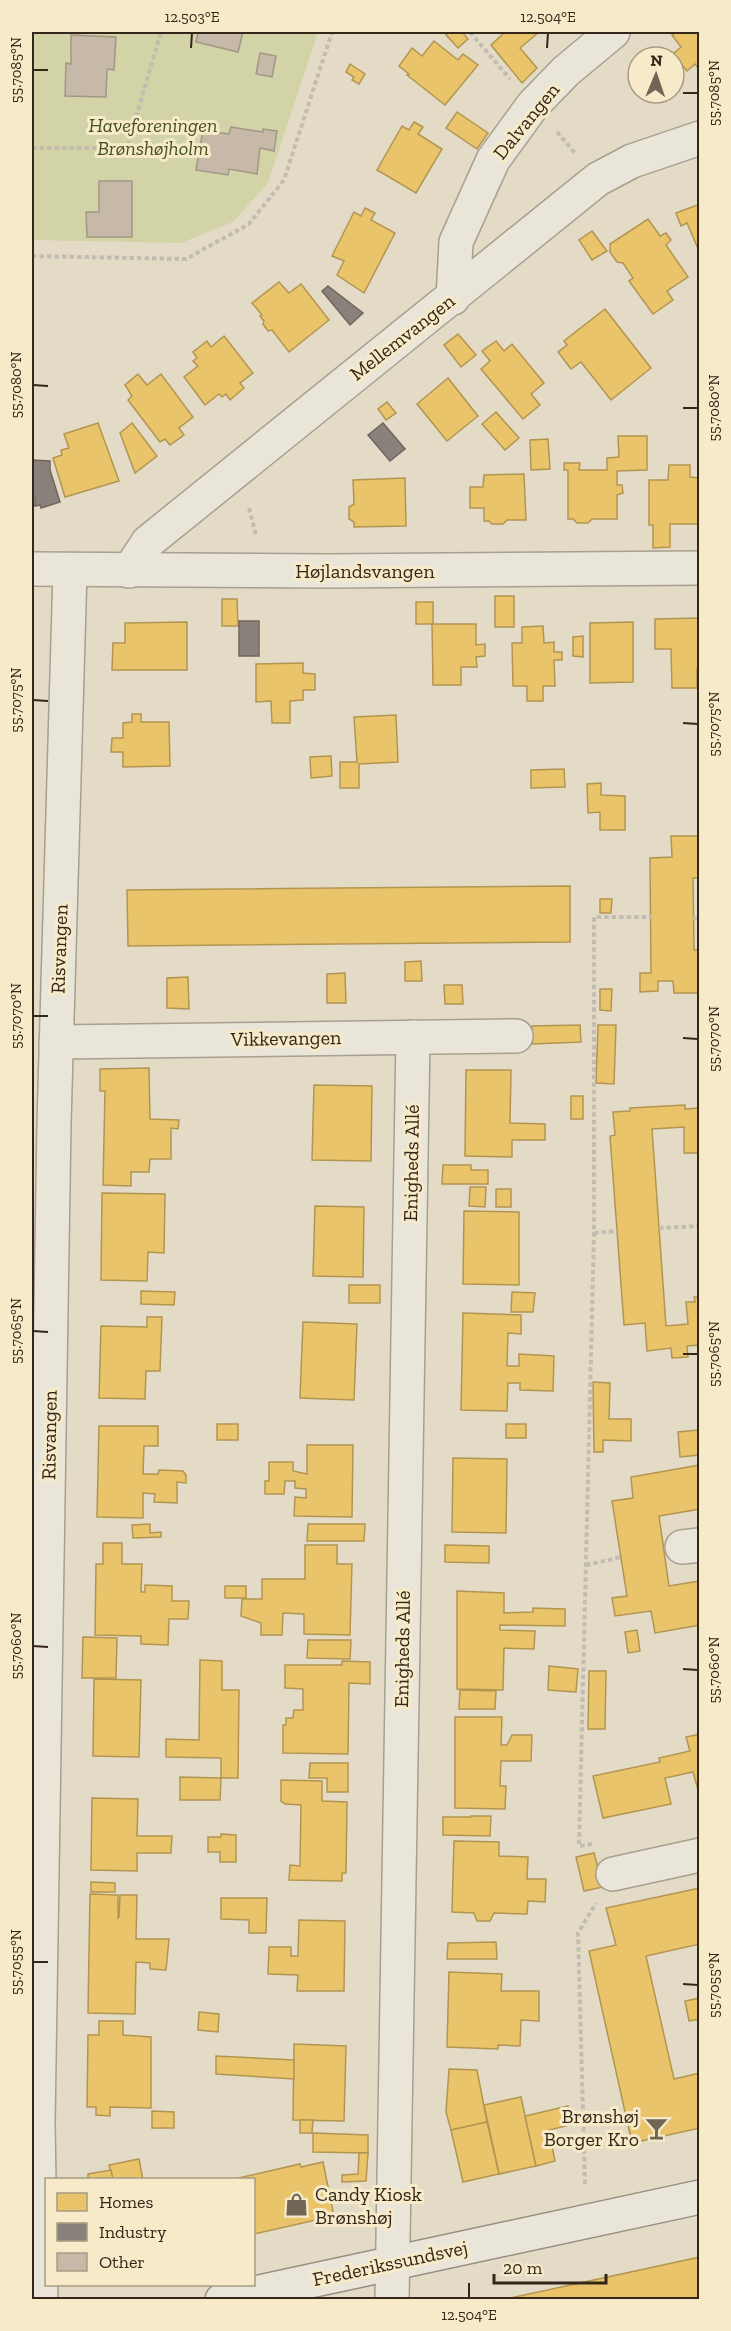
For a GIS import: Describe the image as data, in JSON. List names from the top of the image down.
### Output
{
  "streets": {
    "street": [
      "Dalvangen",
      "Mellemvangen",
      "Højlandsvangen",
      "Risvangen",
      "Vikkevangen",
      "Enigheds Allé",
      "Frederikssundsvej"
    ]
  },
  "crossings": [
    ["Dalvangen", "Mellemvangen"],
    ["Mellemvangen", "Højlandsvangen"],
    ["Højlandsvangen", "Risvangen"],
    ["Risvangen", "Vikkevangen"],
    ["Vikkevangen", "Enigheds Allé"],
    ["Enigheds Allé", "Frederikssundsvej"]
  ],
  "parks": ["Haveforeningen Brønshøjholm"],
  "places": {
    "bar": ["Brønshøj Borger Kro"],
    "shop": ["Candy Kiosk Brønshøj"]
  },
  "legend": ["Homes", "Industry", "Other"],
  "scale_bar": "20 m",
  "north": "top",
  "coordinates": [
    "12.503°E",
    "12.504°E",
    "55.7085°N",
    "55.7080°N",
    "55.7075°N",
    "55.7070°N",
    "55.7065°N",
    "55.7060°N",
    "55.7055°N"
  ]
}
